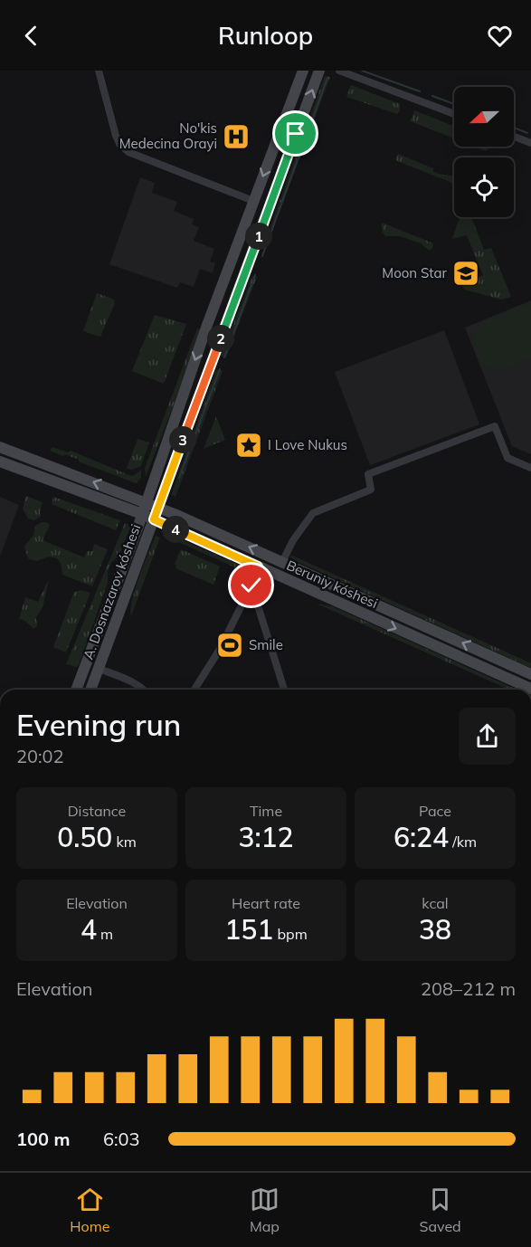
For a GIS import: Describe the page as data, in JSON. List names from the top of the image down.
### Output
{
  "streets": {
    "main road": ["Beruniy kóshesi", "A. Dosnazarov kóshesi"]
  },
  "crossings": [
    ["Beruniy kóshesi", "A. Dosnazarov kóshesi"]
  ],
  "places": {
    "hospital": ["No'kis Medecina Orayi"],
    "school or university": ["Moon Star"],
    "place": ["I Love Nukus"],
    "sports": ["Smile"]
  },
  "north": "left",
  "page": {
    "header": "Runloop",
    "pins": [
      "1",
      "2",
      "3",
      "4"
    ],
    "heading": ["Evening run", "20:02"],
    "stats": [
      ["Distance", "0.50 km"],
      ["Time", "3:12"],
      ["Pace", "6:24 /km"],
      ["Elevation", "4 m"],
      ["Heart rate", "151 bpm"],
      ["kcal", "38"]
    ],
    "chart": ["Elevation", "208–212 m"],
    "list": [
      {
        "name": "100 m",
        "note": "6:03"
      }
    ],
    "tabs": ["Home", "Map", "Saved"]
  }
}
